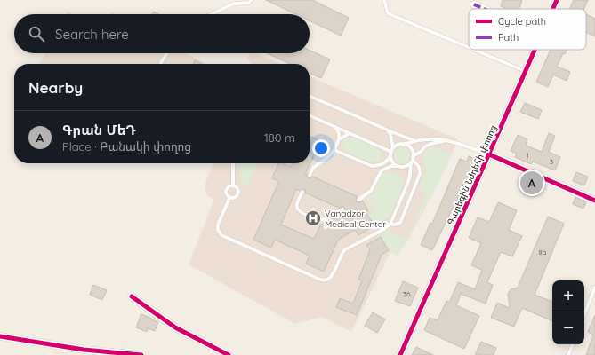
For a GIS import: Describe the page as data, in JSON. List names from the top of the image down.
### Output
{
  "streets": {
    "street": ["Գարեգին Նժդեհի փողոց"]
  },
  "places": {
    "hospital": ["Vanadzor Medical Center"]
  },
  "house_numbers": [
    "1",
    "3",
    "8a",
    "36"
  ],
  "legend": ["Cycle path", "Path"],
  "page": {
    "search": "Search here",
    "heading": "Nearby",
    "list": [
      {
        "mark": "A",
        "name": "Գրան ՄեԴ",
        "note": "Place · Բանակի փողոց",
        "value": "180 m"
      }
    ],
    "pins": "A",
    "map_buttons": ["+", "−"]
  }
}
